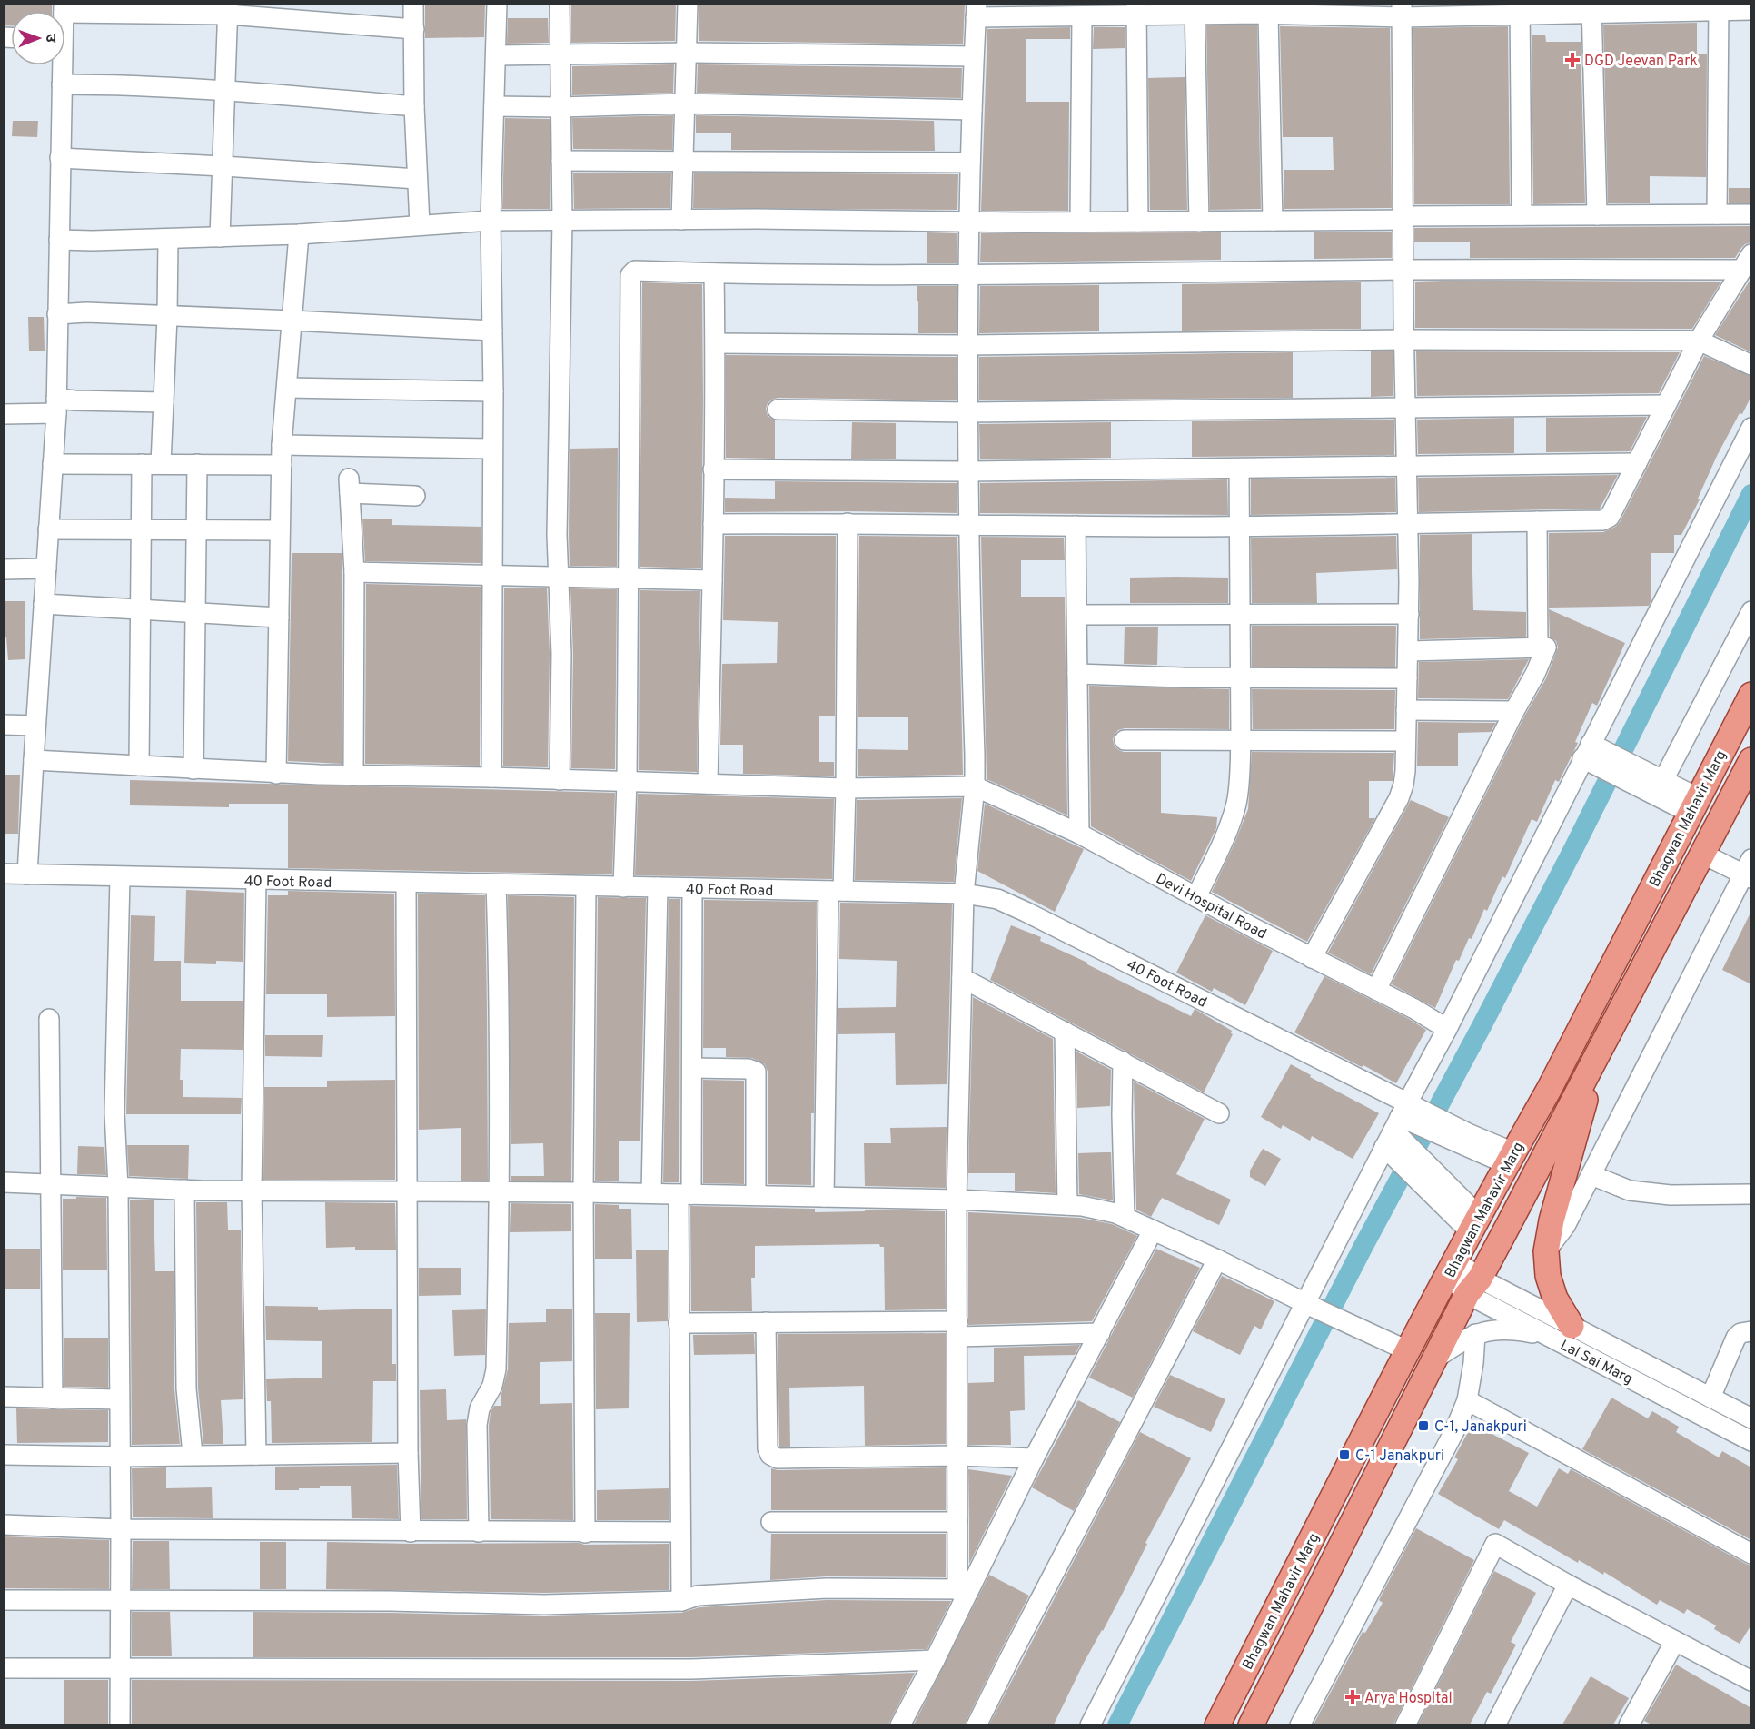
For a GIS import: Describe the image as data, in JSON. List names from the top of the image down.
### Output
{
  "streets": {
    "main road": ["Bhagwan Mahavir Marg"],
    "street": ["40 Foot Road", "Devi Hospital Road", "Lal Sai Marg"]
  },
  "crossings": [
    ["Bhagwan Mahavir Marg", "40 Foot Road"],
    ["Bhagwan Mahavir Marg", "Lal Sai Marg"]
  ],
  "places": {
    "health": ["DGD Jeevan Park", "Arya Hospital"],
    "transit": ["C-1, Janakpuri", "C-1 Janakpuri"]
  },
  "north": "right"
}
